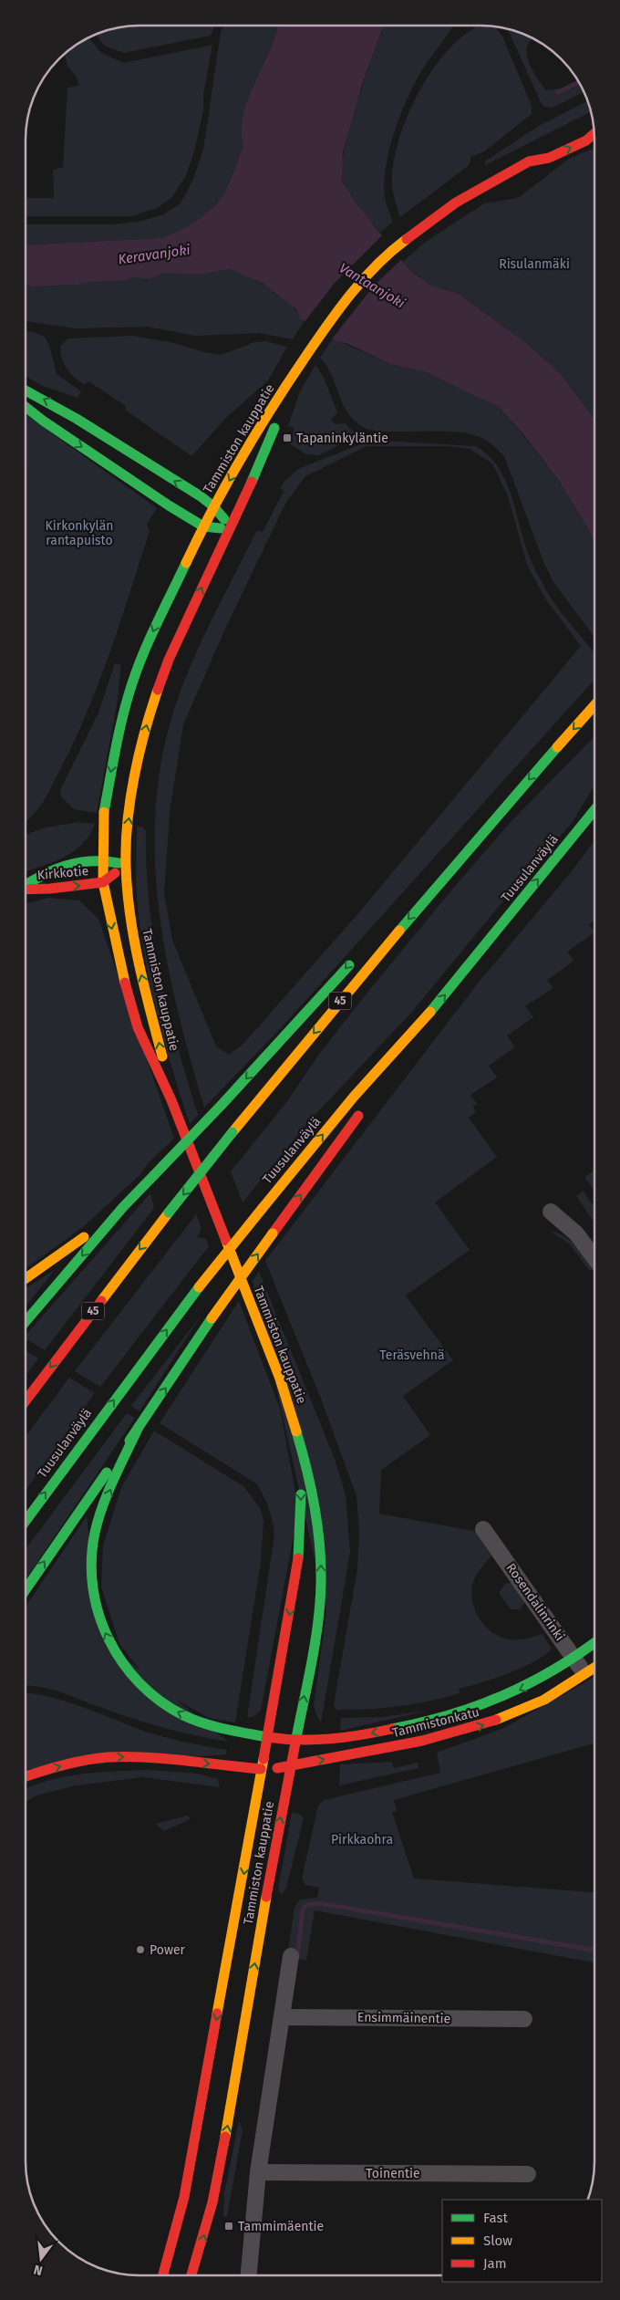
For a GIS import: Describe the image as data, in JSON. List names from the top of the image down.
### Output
{
  "streets": {
    "main road": [
      "Tammiston kauppatie",
      "Tuusulanväylä",
      "Kirkkotie",
      "45",
      "Tammistonkatu"
    ],
    "street": ["Rosendalinrinki", "Ensimmäinentie", "Toinentie"]
  },
  "crossings": [
    ["Tammiston kauppatie", "Kirkkotie"],
    ["Tammiston kauppatie", "Tammistonkatu"],
    ["Rosendalinrinki", "Tammistonkatu"]
  ],
  "water": ["Keravanjoki", "Vantaanjoki"],
  "parks": [
    "Risulanmäki",
    "Kirkonkylän rantapuisto",
    "Teräsvehnä",
    "Pirkkaohra"
  ],
  "places": {
    "transit": ["Tapaninkyläntie", "Tammimäentie"],
    "other": ["Power"]
  },
  "legend": ["Fast", "Slow", "Jam"],
  "north": "bottom"
}
